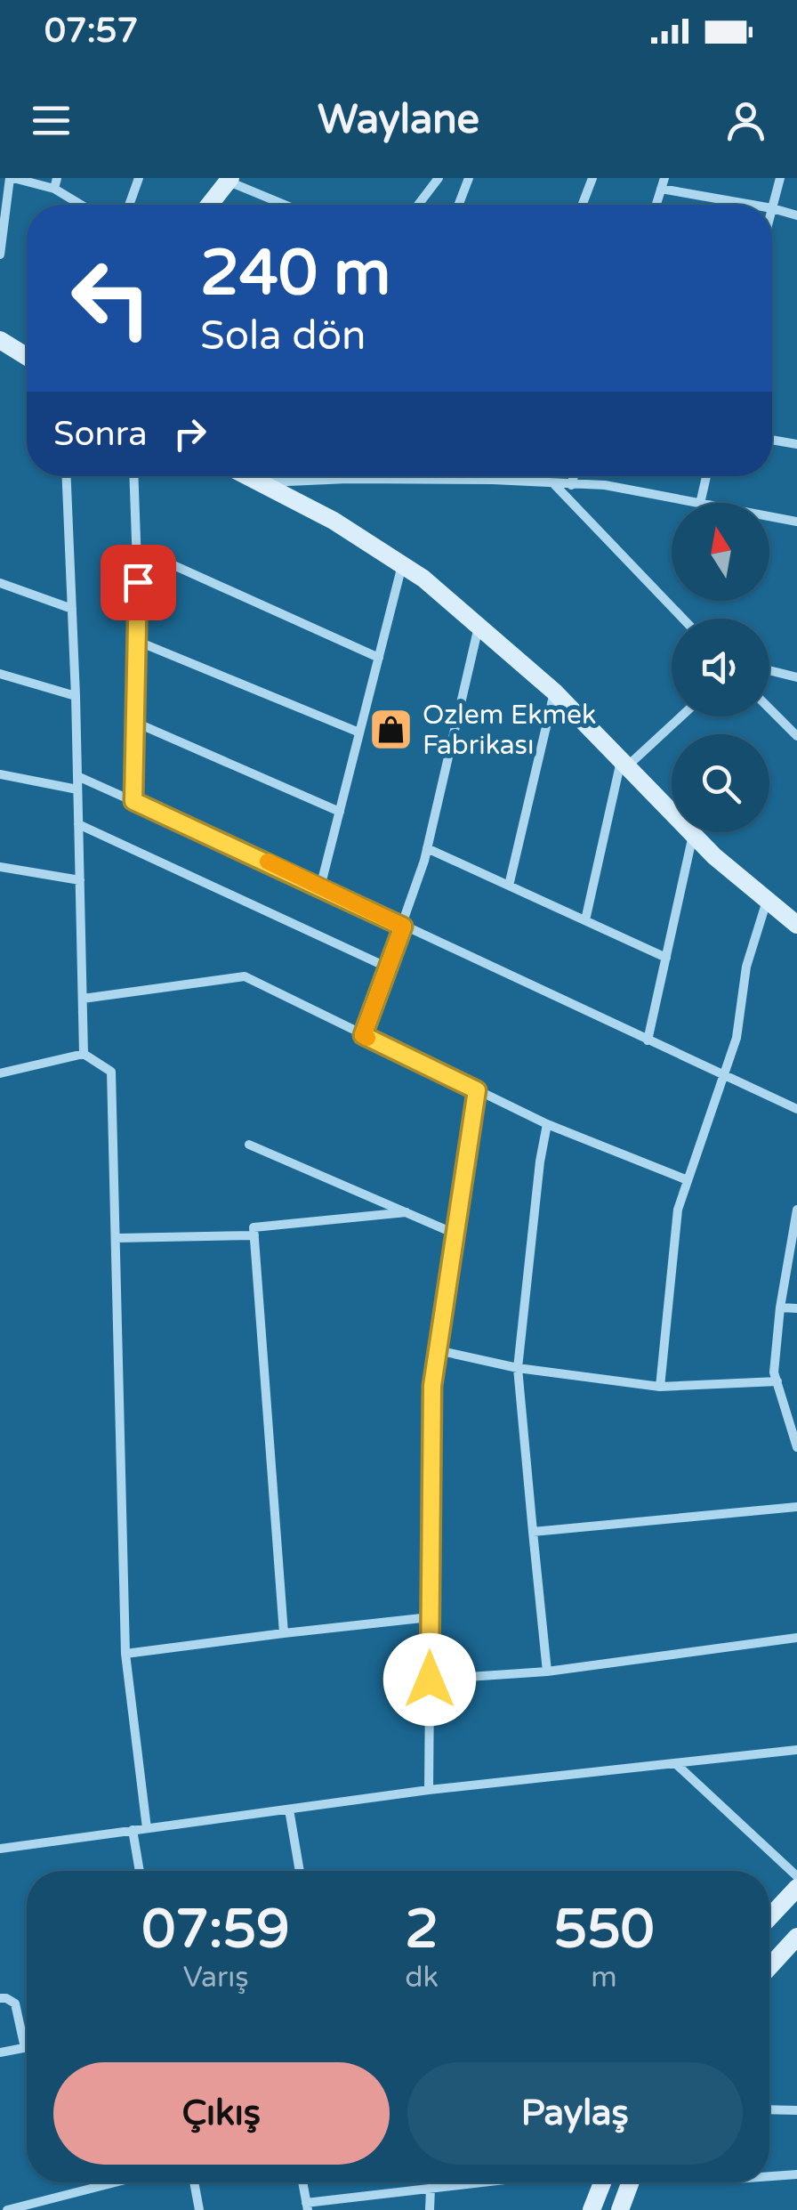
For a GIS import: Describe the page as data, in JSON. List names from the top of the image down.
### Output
{
  "places": {
    "shop": ["Ozlem Ekmek Fabrikası"]
  },
  "north": "top",
  "page": {
    "status": "07:57",
    "header": "Waylane",
    "turn": ["240 m", "Sola dön"],
    "then": "Sonra",
    "eta": [
      "07:59",
      "Varış",
      "2",
      "dk",
      "550",
      "m"
    ],
    "buttons": ["Çıkış", "Paylaş"]
  }
}
